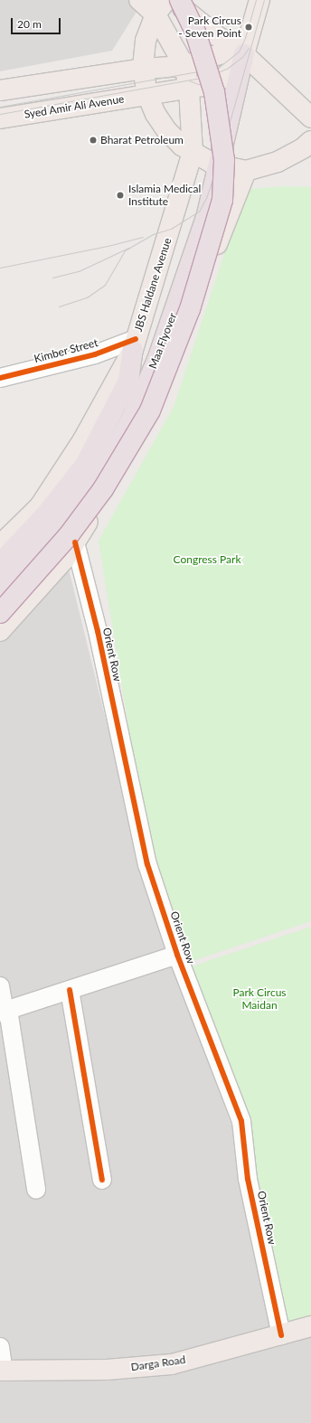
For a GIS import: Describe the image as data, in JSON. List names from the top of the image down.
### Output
{
  "streets": {
    "highway": ["Maa Flyover"],
    "main road": ["Syed Amir Ali Avenue", "JBS Haldane Avenue", "Darga Road"],
    "street": ["Kimber Street", "Orient Row"]
  },
  "crossings": [
    ["Syed Amir Ali Avenue", "JBS Haldane Avenue"],
    ["Syed Amir Ali Avenue", "Maa Flyover"],
    ["JBS Haldane Avenue", "Maa Flyover"],
    ["JBS Haldane Avenue", "Kimber Street"],
    ["Maa Flyover", "Kimber Street"],
    ["Maa Flyover", "Orient Row"],
    ["Orient Row", "Darga Road"]
  ],
  "parks": ["Congress Park", "Park Circus Maidan"],
  "places": ["Park Circus - Seven Point", "Bharat Petroleum", "Islamia Medical Institute"],
  "scale_bar": "20 m"
}
